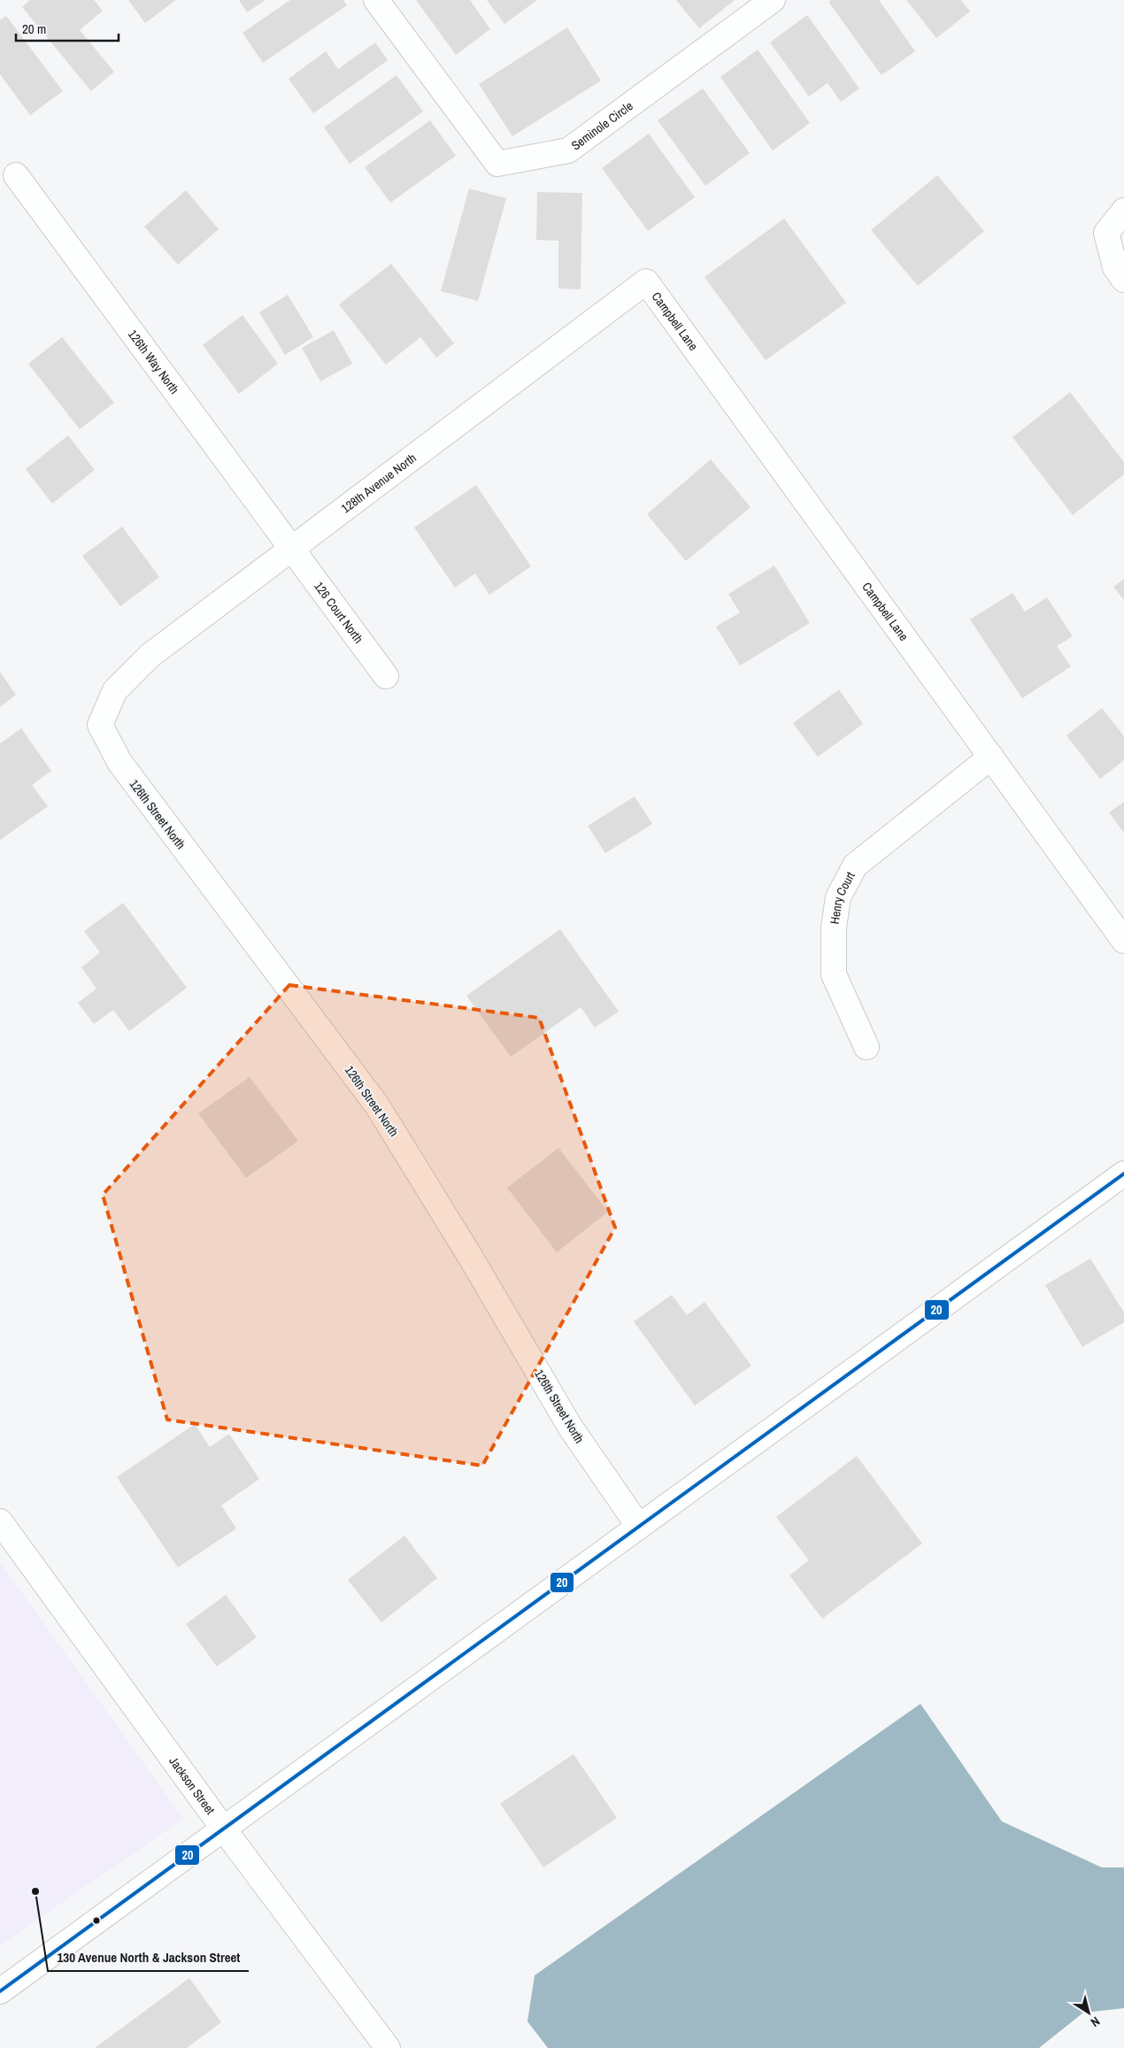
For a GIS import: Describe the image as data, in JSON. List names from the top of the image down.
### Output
{
  "streets": {
    "street": [
      "Seminole Circle",
      "Campbell Lane",
      "126th Way North",
      "128th Avenue North",
      "126 Court North",
      "126th Street North",
      "Henry Court",
      "Jackson Street"
    ]
  },
  "crossings": [
    ["Campbell Lane", "128th Avenue North"],
    ["Campbell Lane", "Henry Court"],
    ["126th Way North", "128th Avenue North"],
    ["126th Way North", "126 Court North"],
    ["128th Avenue North", "126 Court North"],
    ["128th Avenue North", "126th Street North"]
  ],
  "places": ["130 Avenue North & Jackson Street"],
  "lines": ["transit line 20"],
  "scale_bar": "20 m",
  "north": "bottom right"
}
